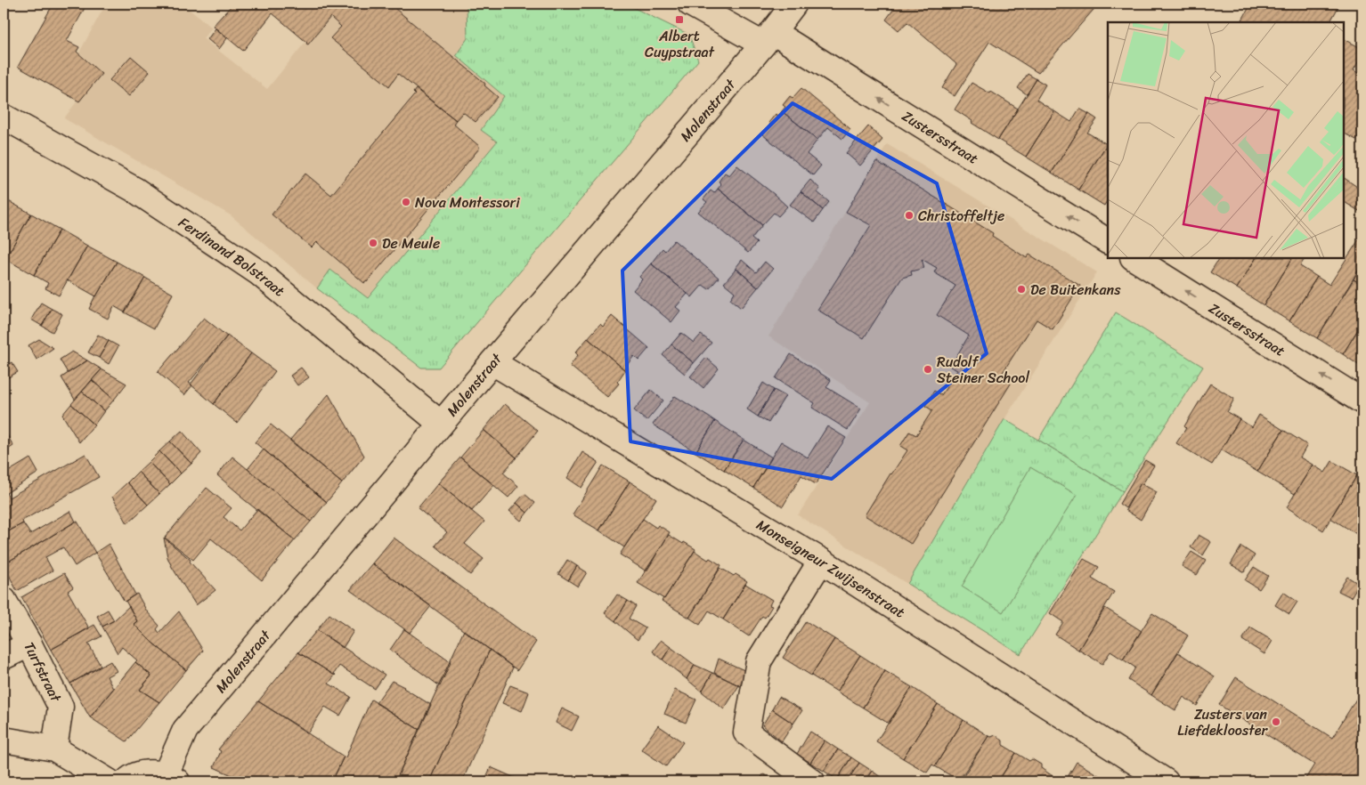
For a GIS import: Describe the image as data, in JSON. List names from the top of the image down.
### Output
{
  "streets": {
    "street": [
      "Molenstraat",
      "Zustersstraat",
      "Ferdinand Bolstraat",
      "Monseigneur Zwijsenstraat",
      "Turfstraat"
    ]
  },
  "crossings": [
    ["Molenstraat", "Zustersstraat"],
    ["Molenstraat", "Ferdinand Bolstraat"],
    ["Molenstraat", "Monseigneur Zwijsenstraat"]
  ],
  "one_way": ["Zustersstraat"],
  "places": {
    "transit": ["Albert Cuypstraat"],
    "other": [
      "Nova Montessori",
      "Christoffeltje",
      "De Meule",
      "De Buitenkans",
      "Rudolf Steiner School",
      "Zusters van Liefdeklooster"
    ]
  }
}
